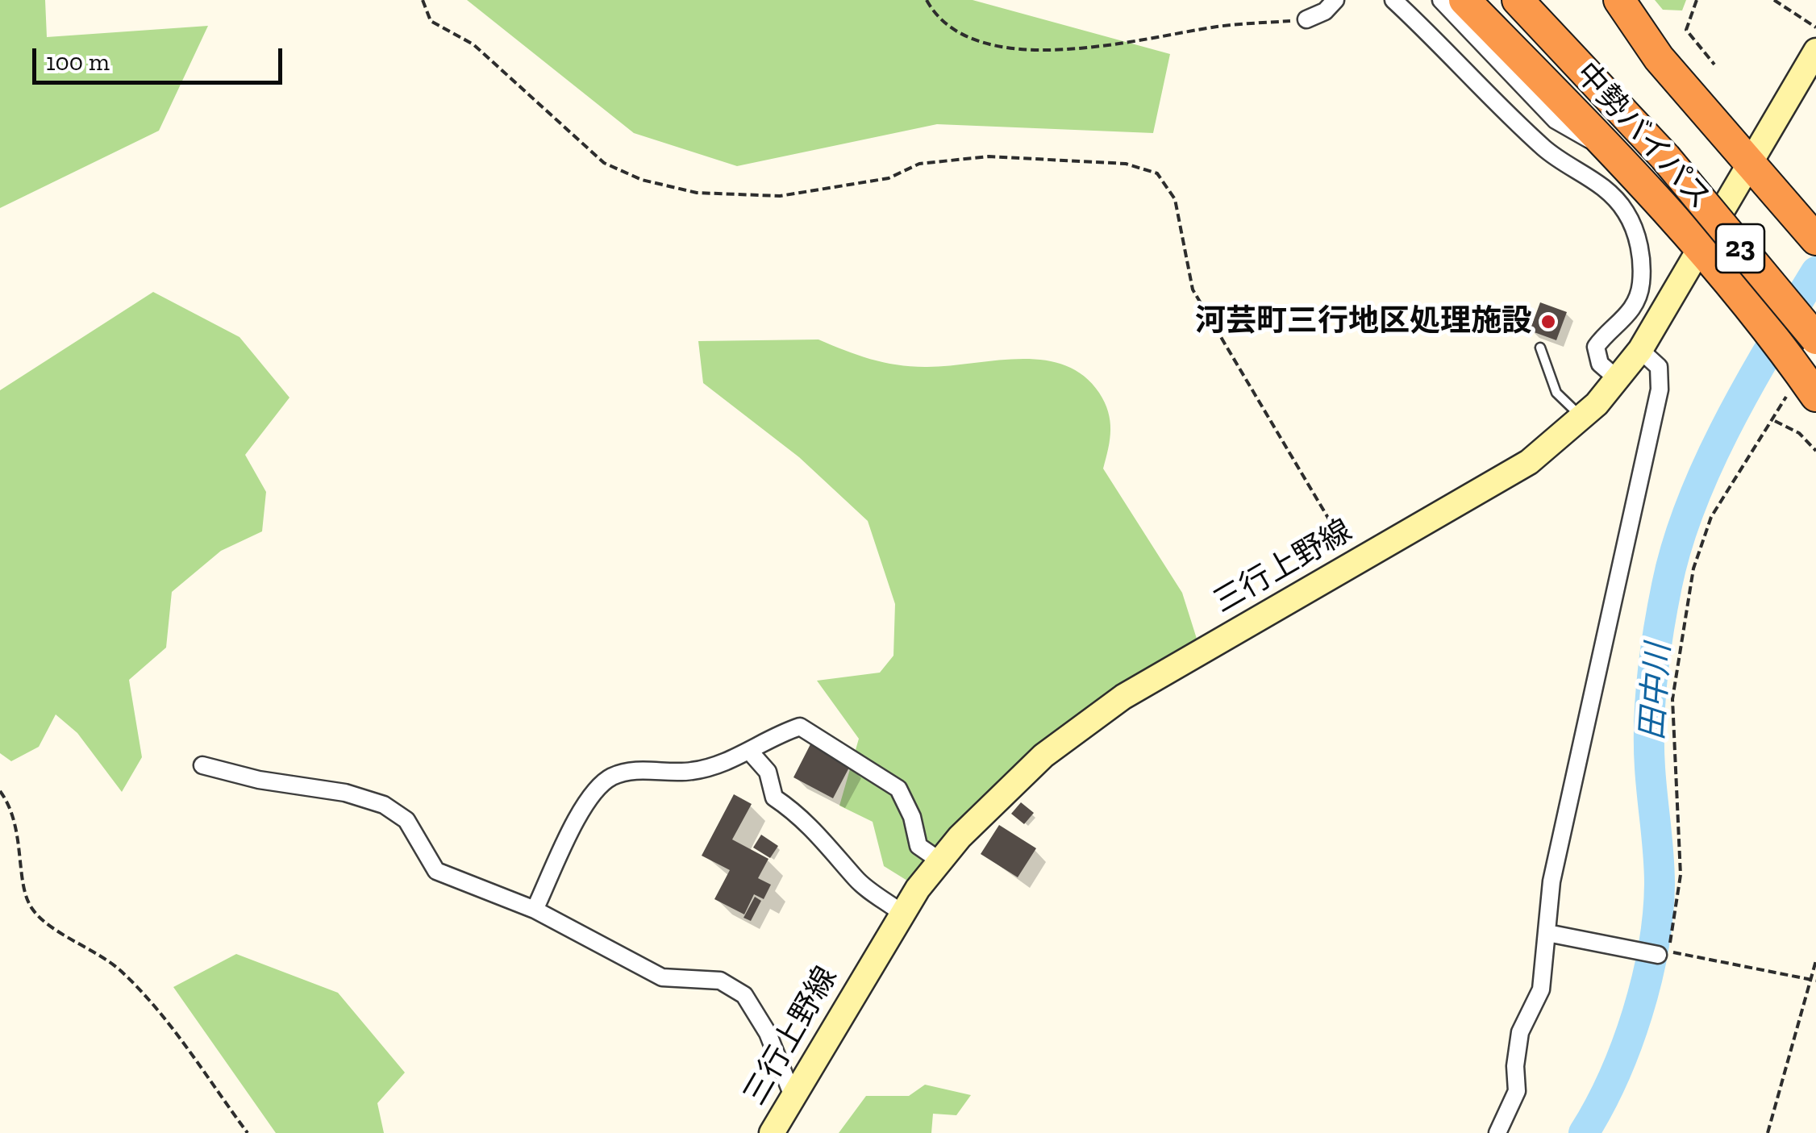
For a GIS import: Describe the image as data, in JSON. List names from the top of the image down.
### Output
{
  "streets": {
    "highway": ["中勢バイパス", "23"],
    "main road": ["三行上野線"]
  },
  "water": ["田中川"],
  "places": ["河芸町三行地区処理施設"],
  "scale_bar": "100 m"
}
